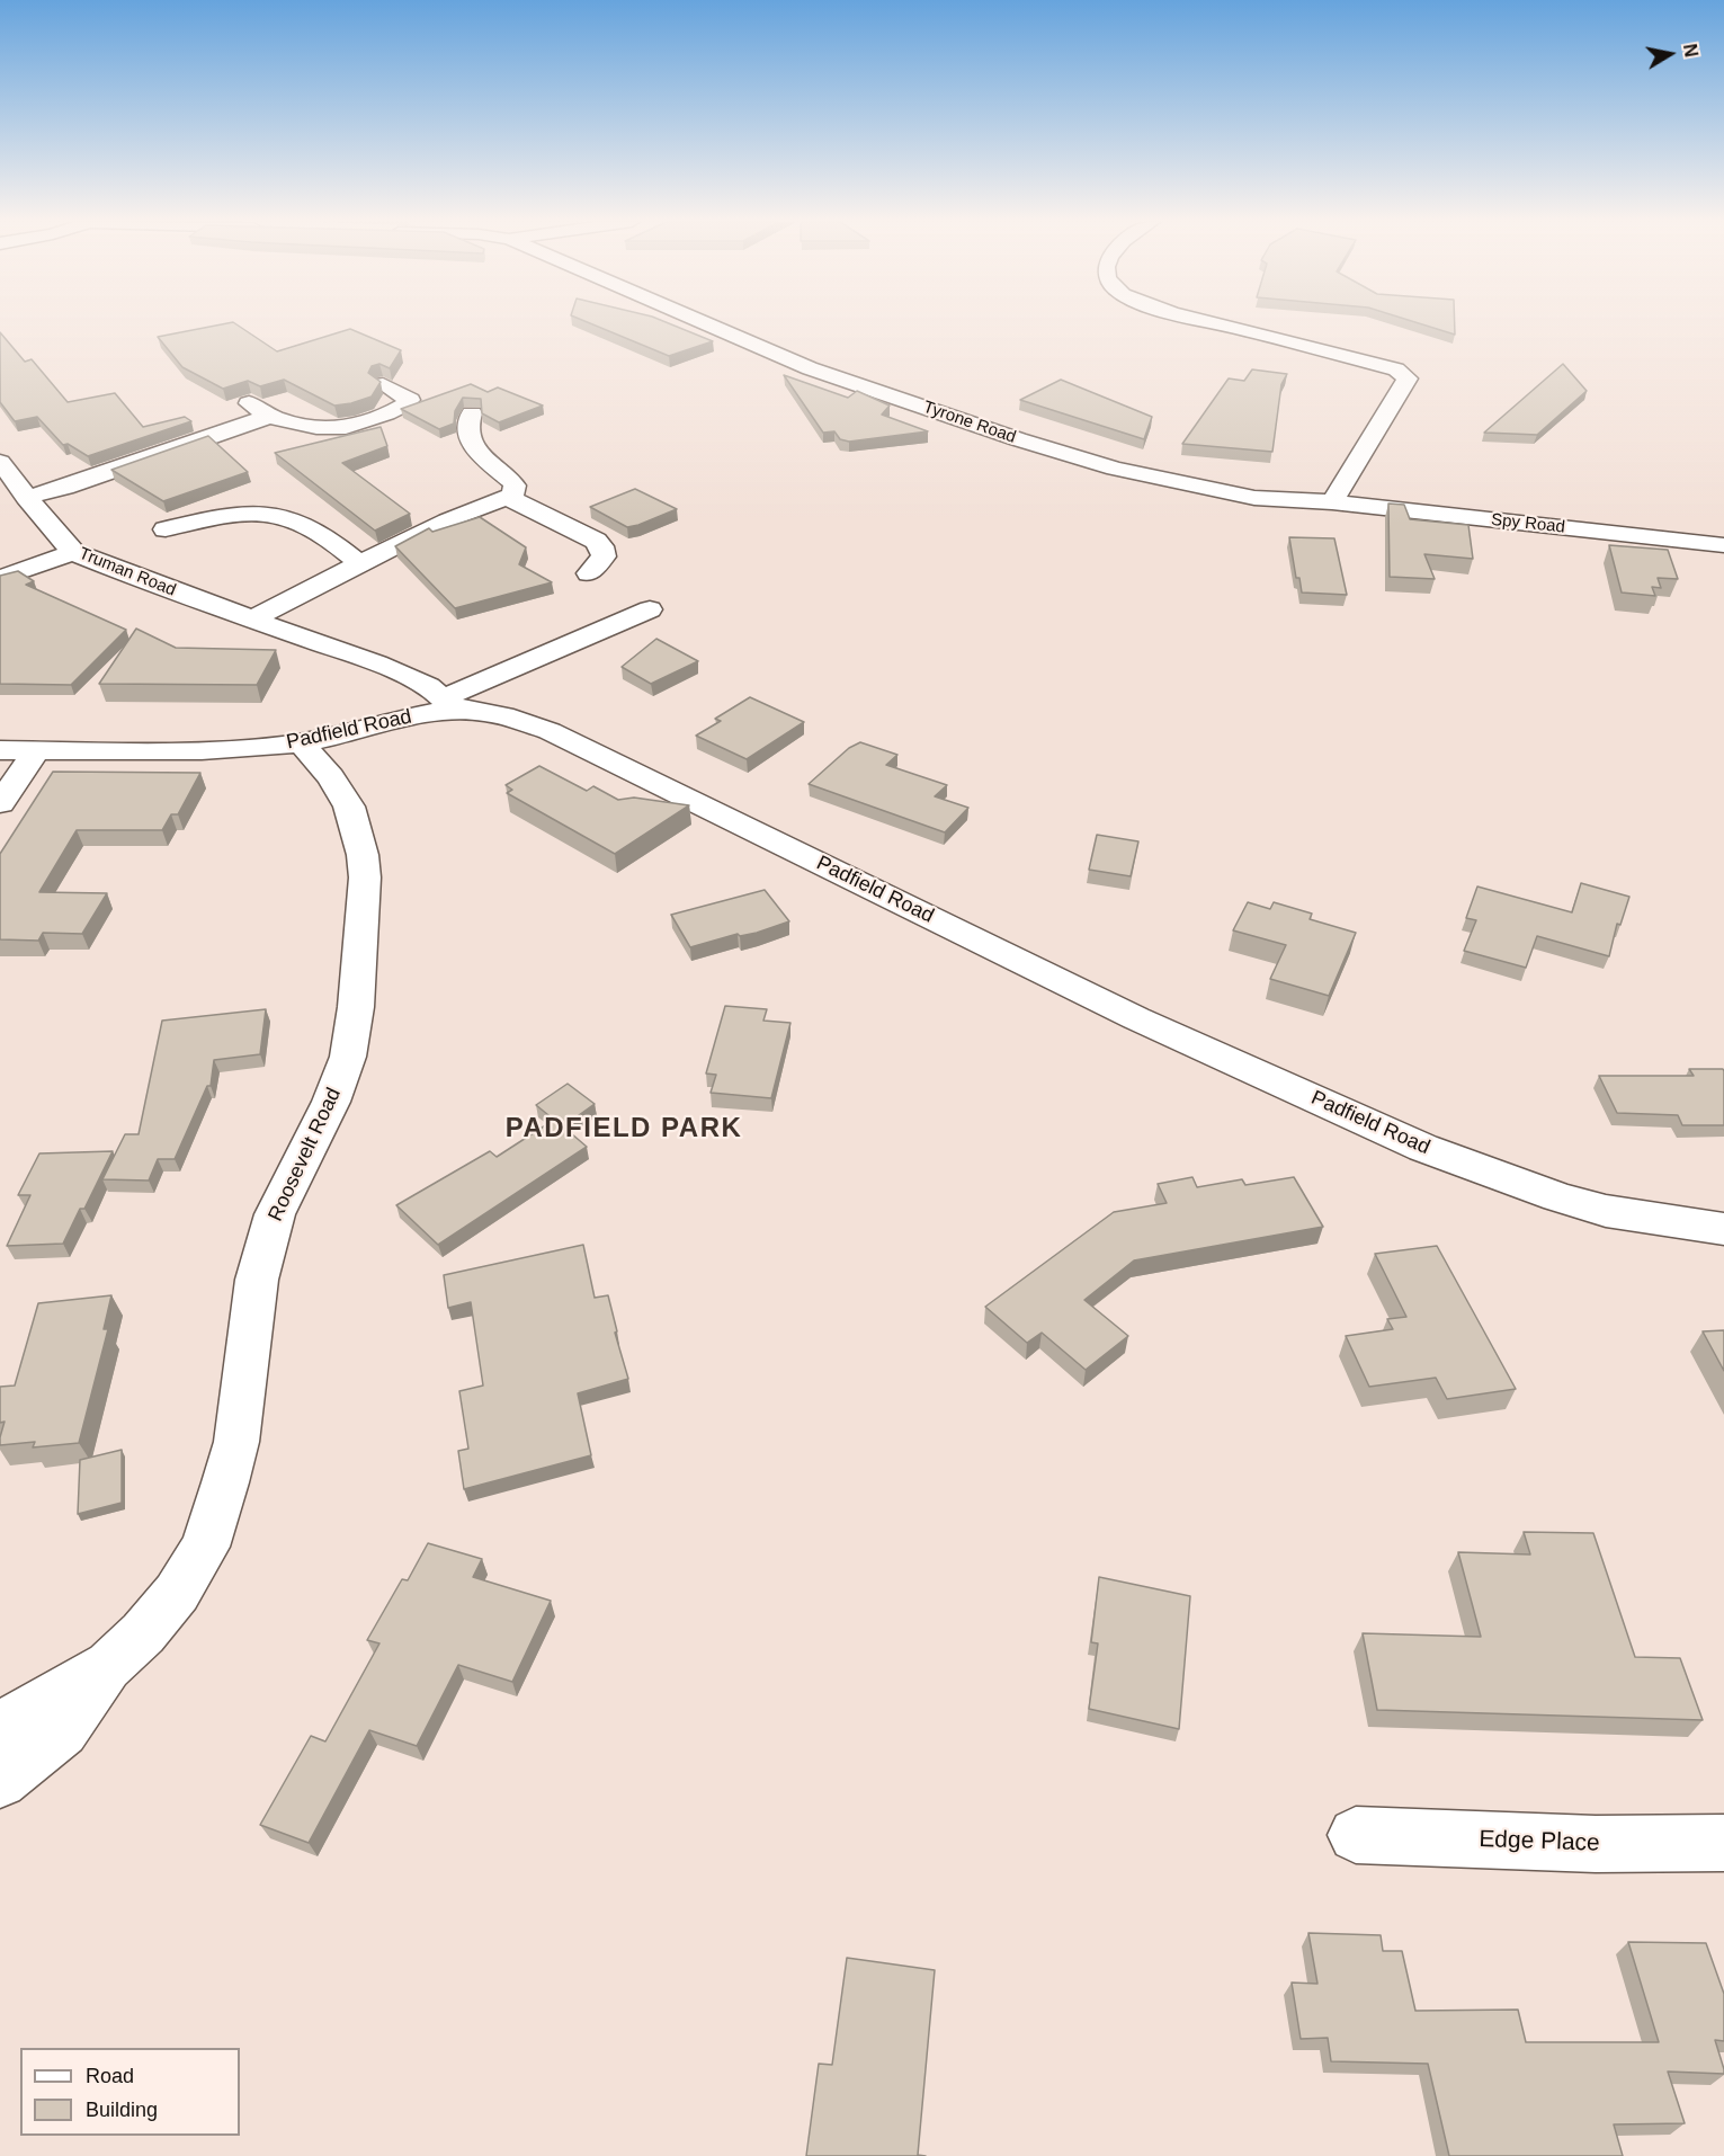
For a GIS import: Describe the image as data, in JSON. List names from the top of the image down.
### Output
{
  "streets": {
    "street": [
      "Tyrone Road",
      "Spy Road",
      "Truman Road",
      "Padfield Road",
      "Roosevelt Road",
      "Edge Place"
    ]
  },
  "crossings": [
    ["Tyrone Road", "Spy Road"],
    ["Truman Road", "Padfield Road"],
    ["Padfield Road", "Roosevelt Road"]
  ],
  "districts": ["PADFIELD PARK"],
  "legend": ["Road", "Building"],
  "north": "right"
}
